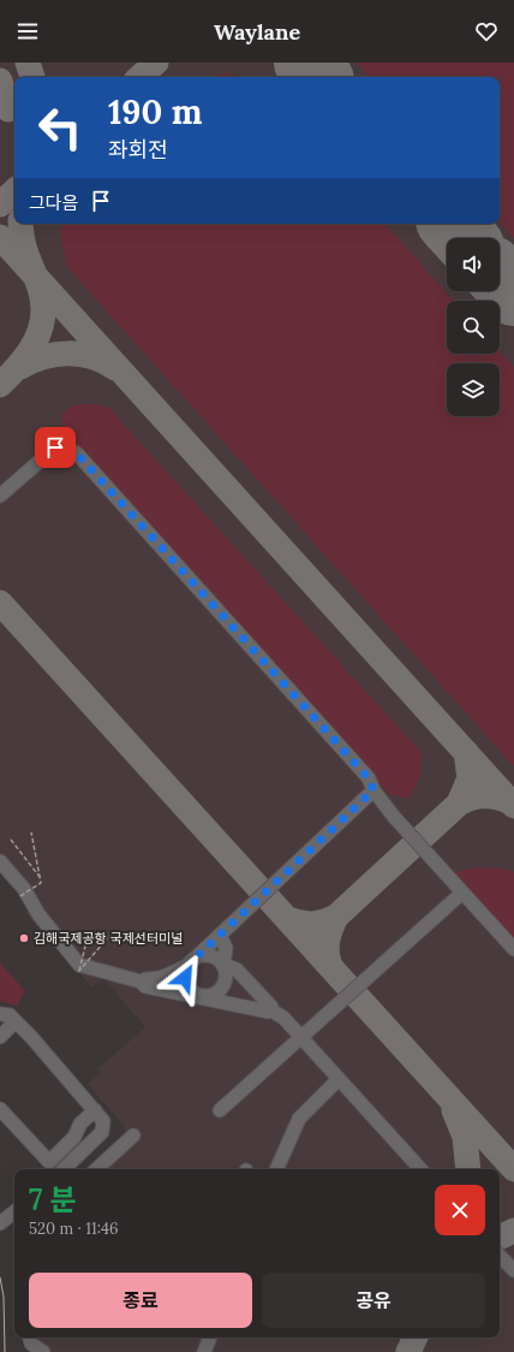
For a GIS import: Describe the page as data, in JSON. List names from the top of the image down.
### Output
{
  "places": ["김해국제공항 국제선터미널"],
  "page": {
    "header": "Waylane",
    "turn": ["190 m", "좌회전"],
    "then": "그다음",
    "heading": ["7 분", "520 m · 11:46"],
    "buttons": ["종료", "공유"]
  }
}
